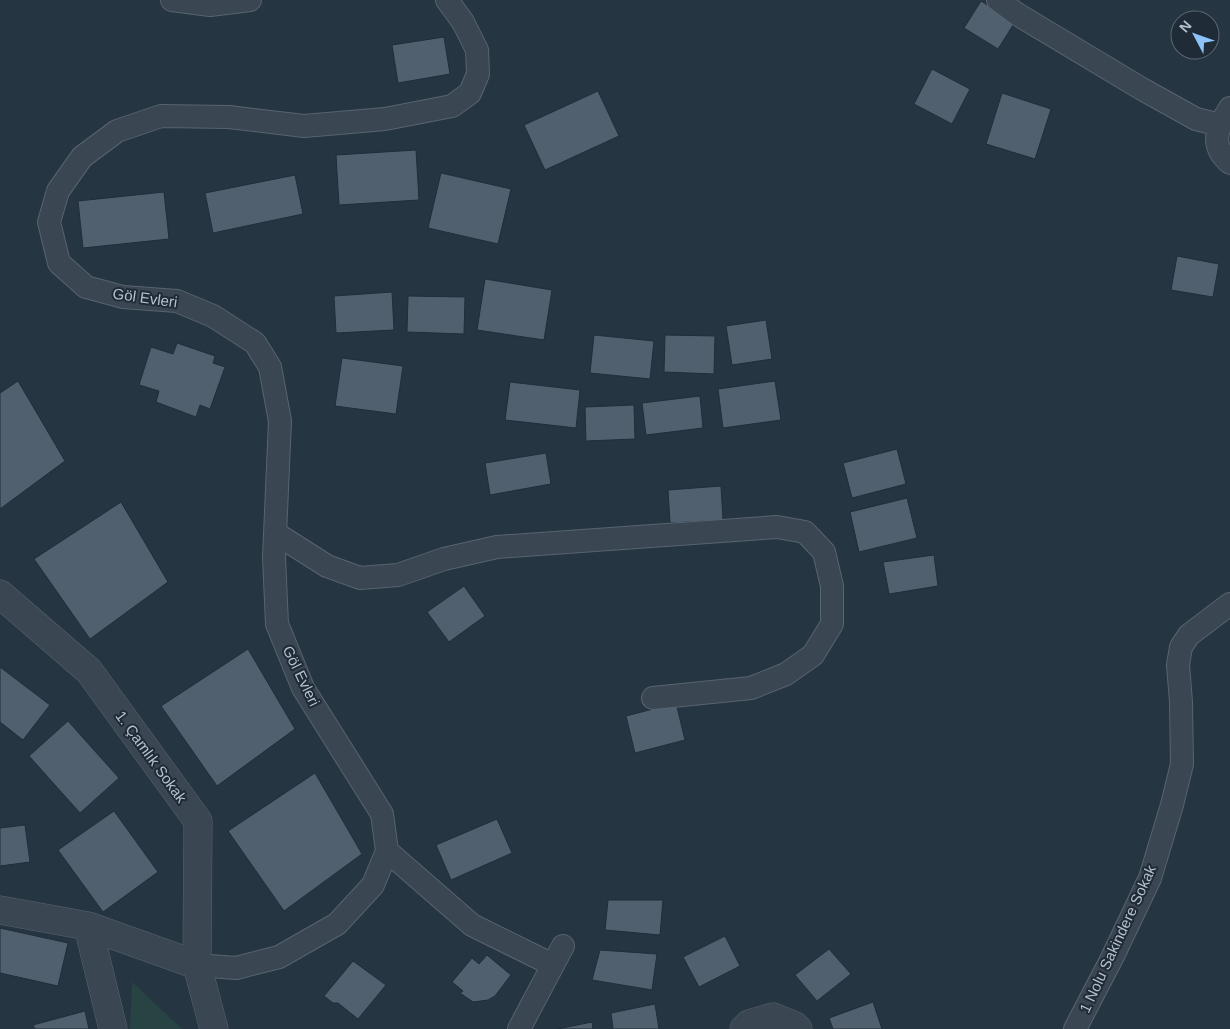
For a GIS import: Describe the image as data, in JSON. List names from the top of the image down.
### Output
{
  "streets": {
    "street": ["Göl Evleri", "1. Çamlık Sokak", "1 Nolu Sakindere Sokak"]
  },
  "north": "top left"
}
